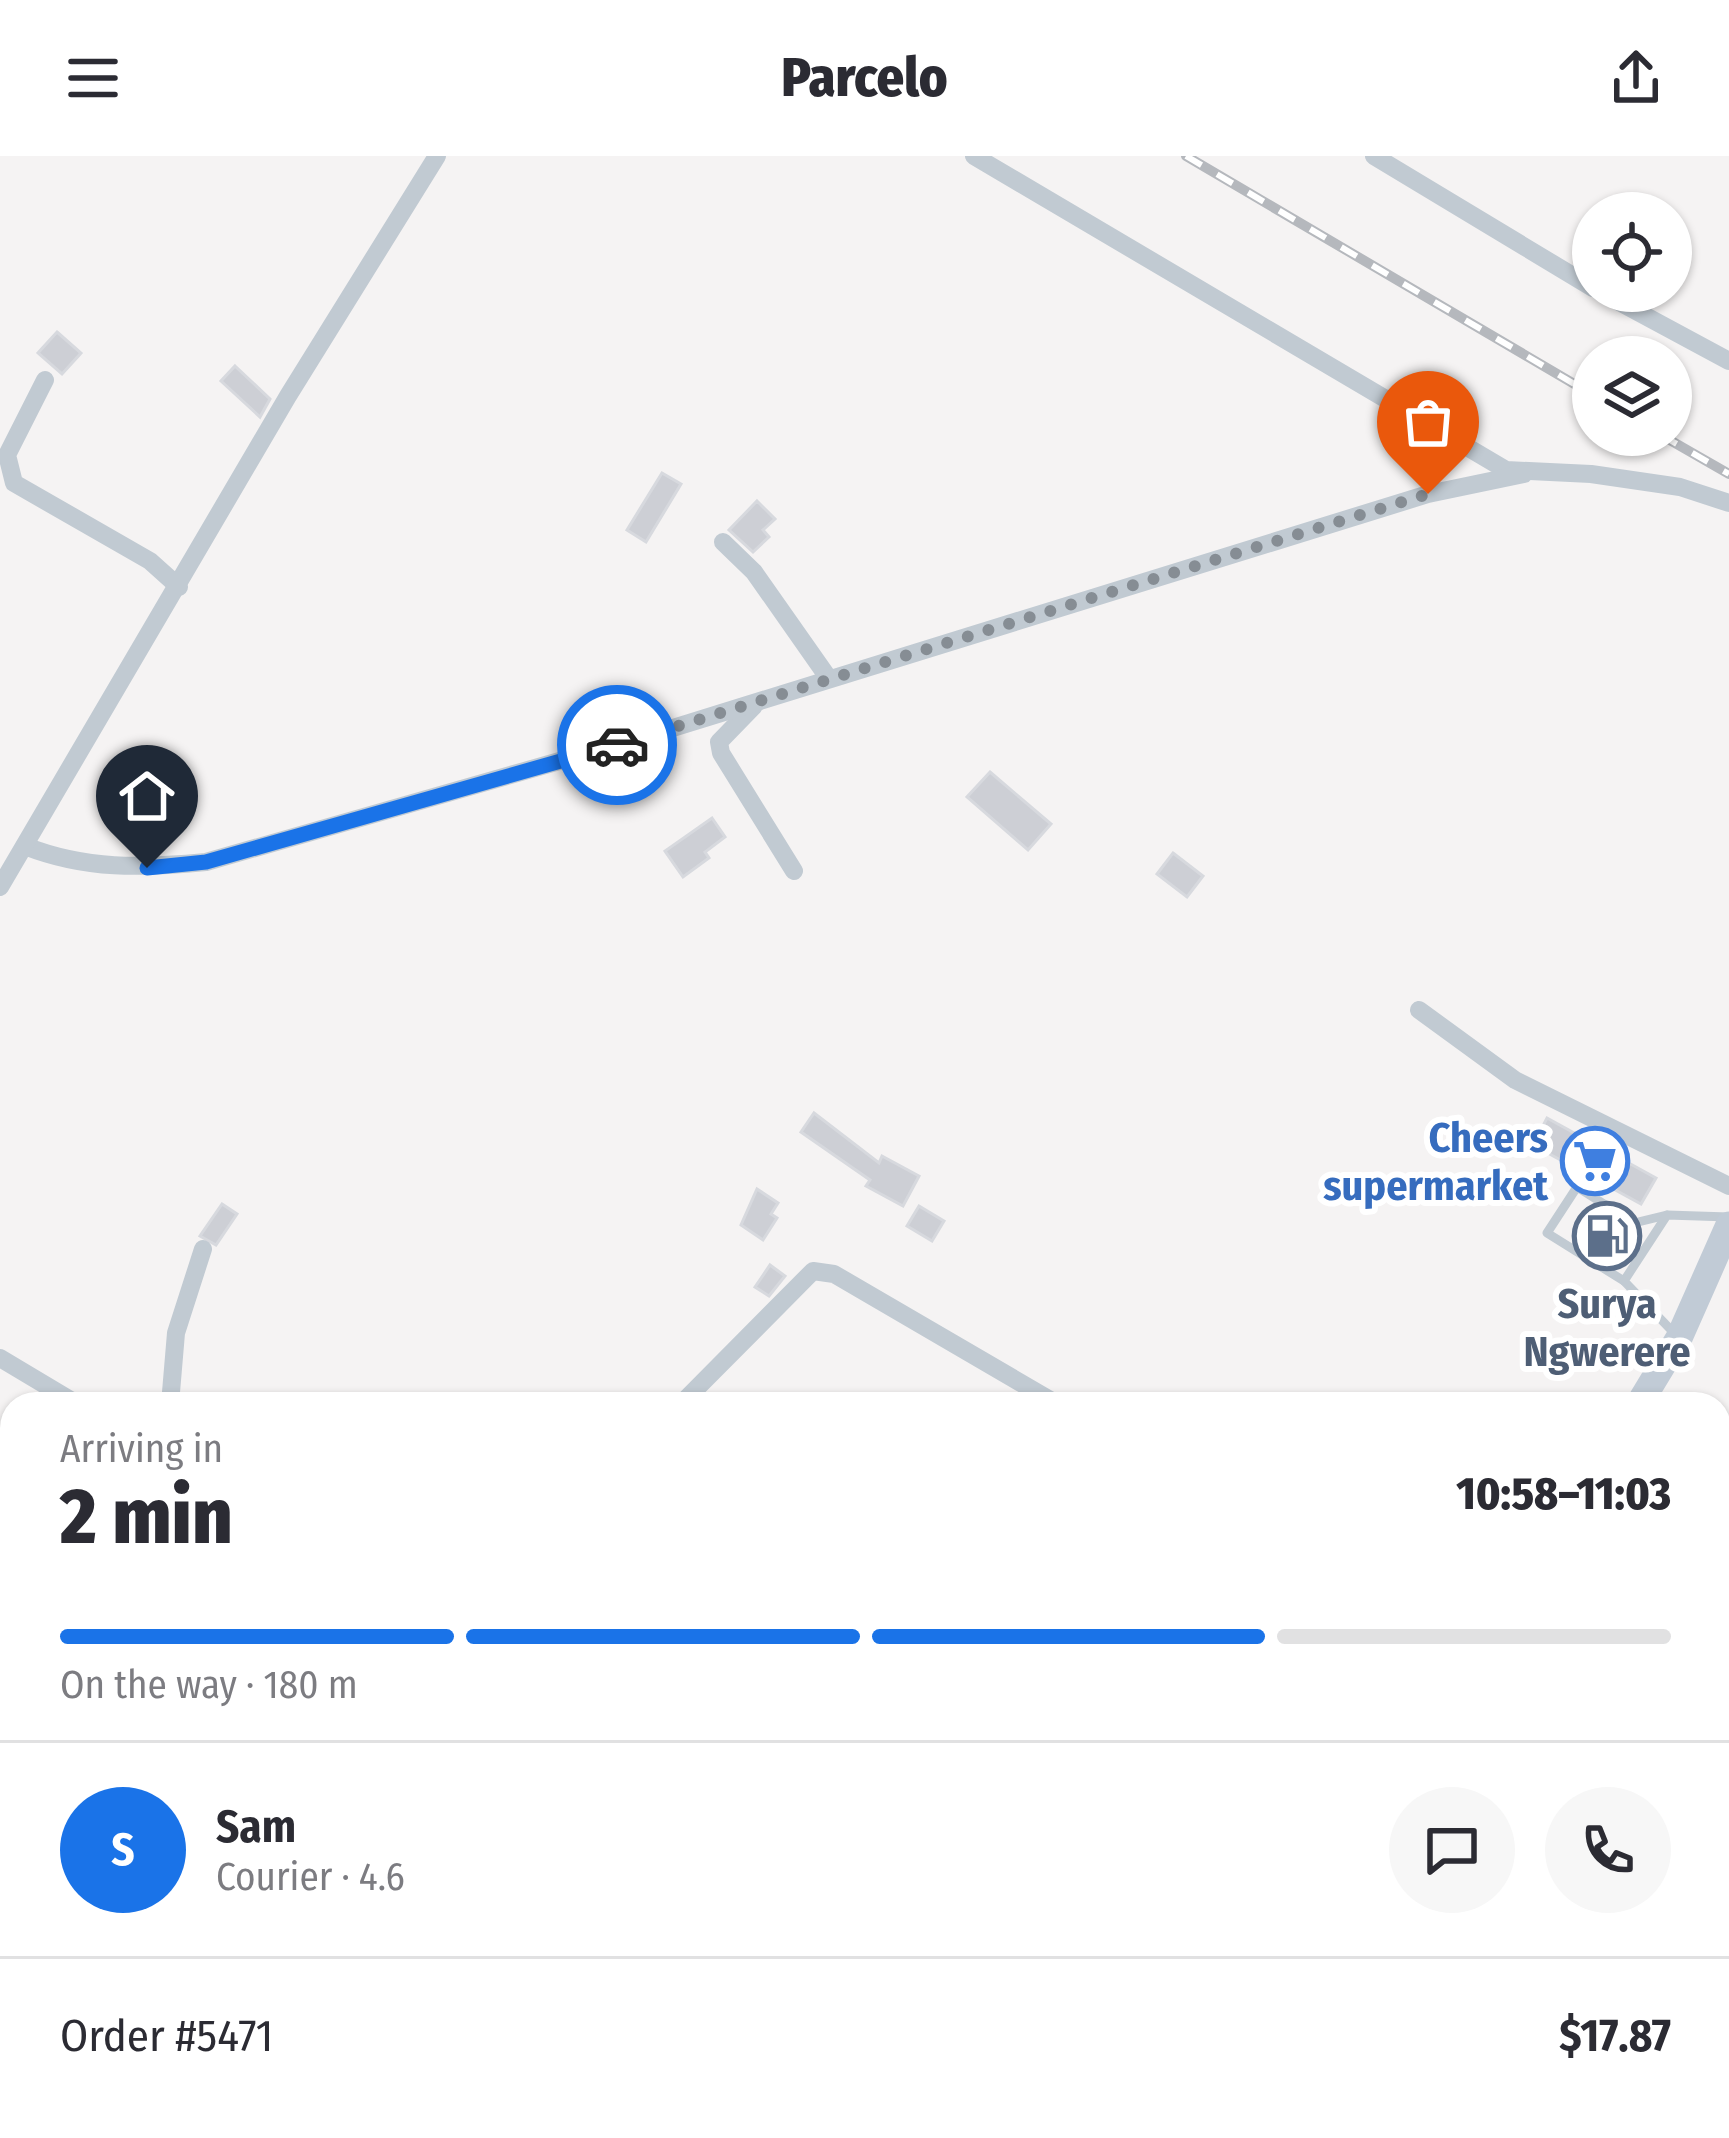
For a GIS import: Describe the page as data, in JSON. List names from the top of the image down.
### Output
{
  "places": {
    "supermarket": ["Cheers supermarket"],
    "fuel station": ["Surya Ngwerere"]
  },
  "page": {
    "header": "Parcelo",
    "heading": ["2 min", "Arriving in", "10:58–11:03"],
    "panel": [
      "Sam",
      "Courier · 4.6",
      "Order #5471",
      "$17.87"
    ],
    "bar": "On the way · 180 m",
    "round": "S"
  }
}
